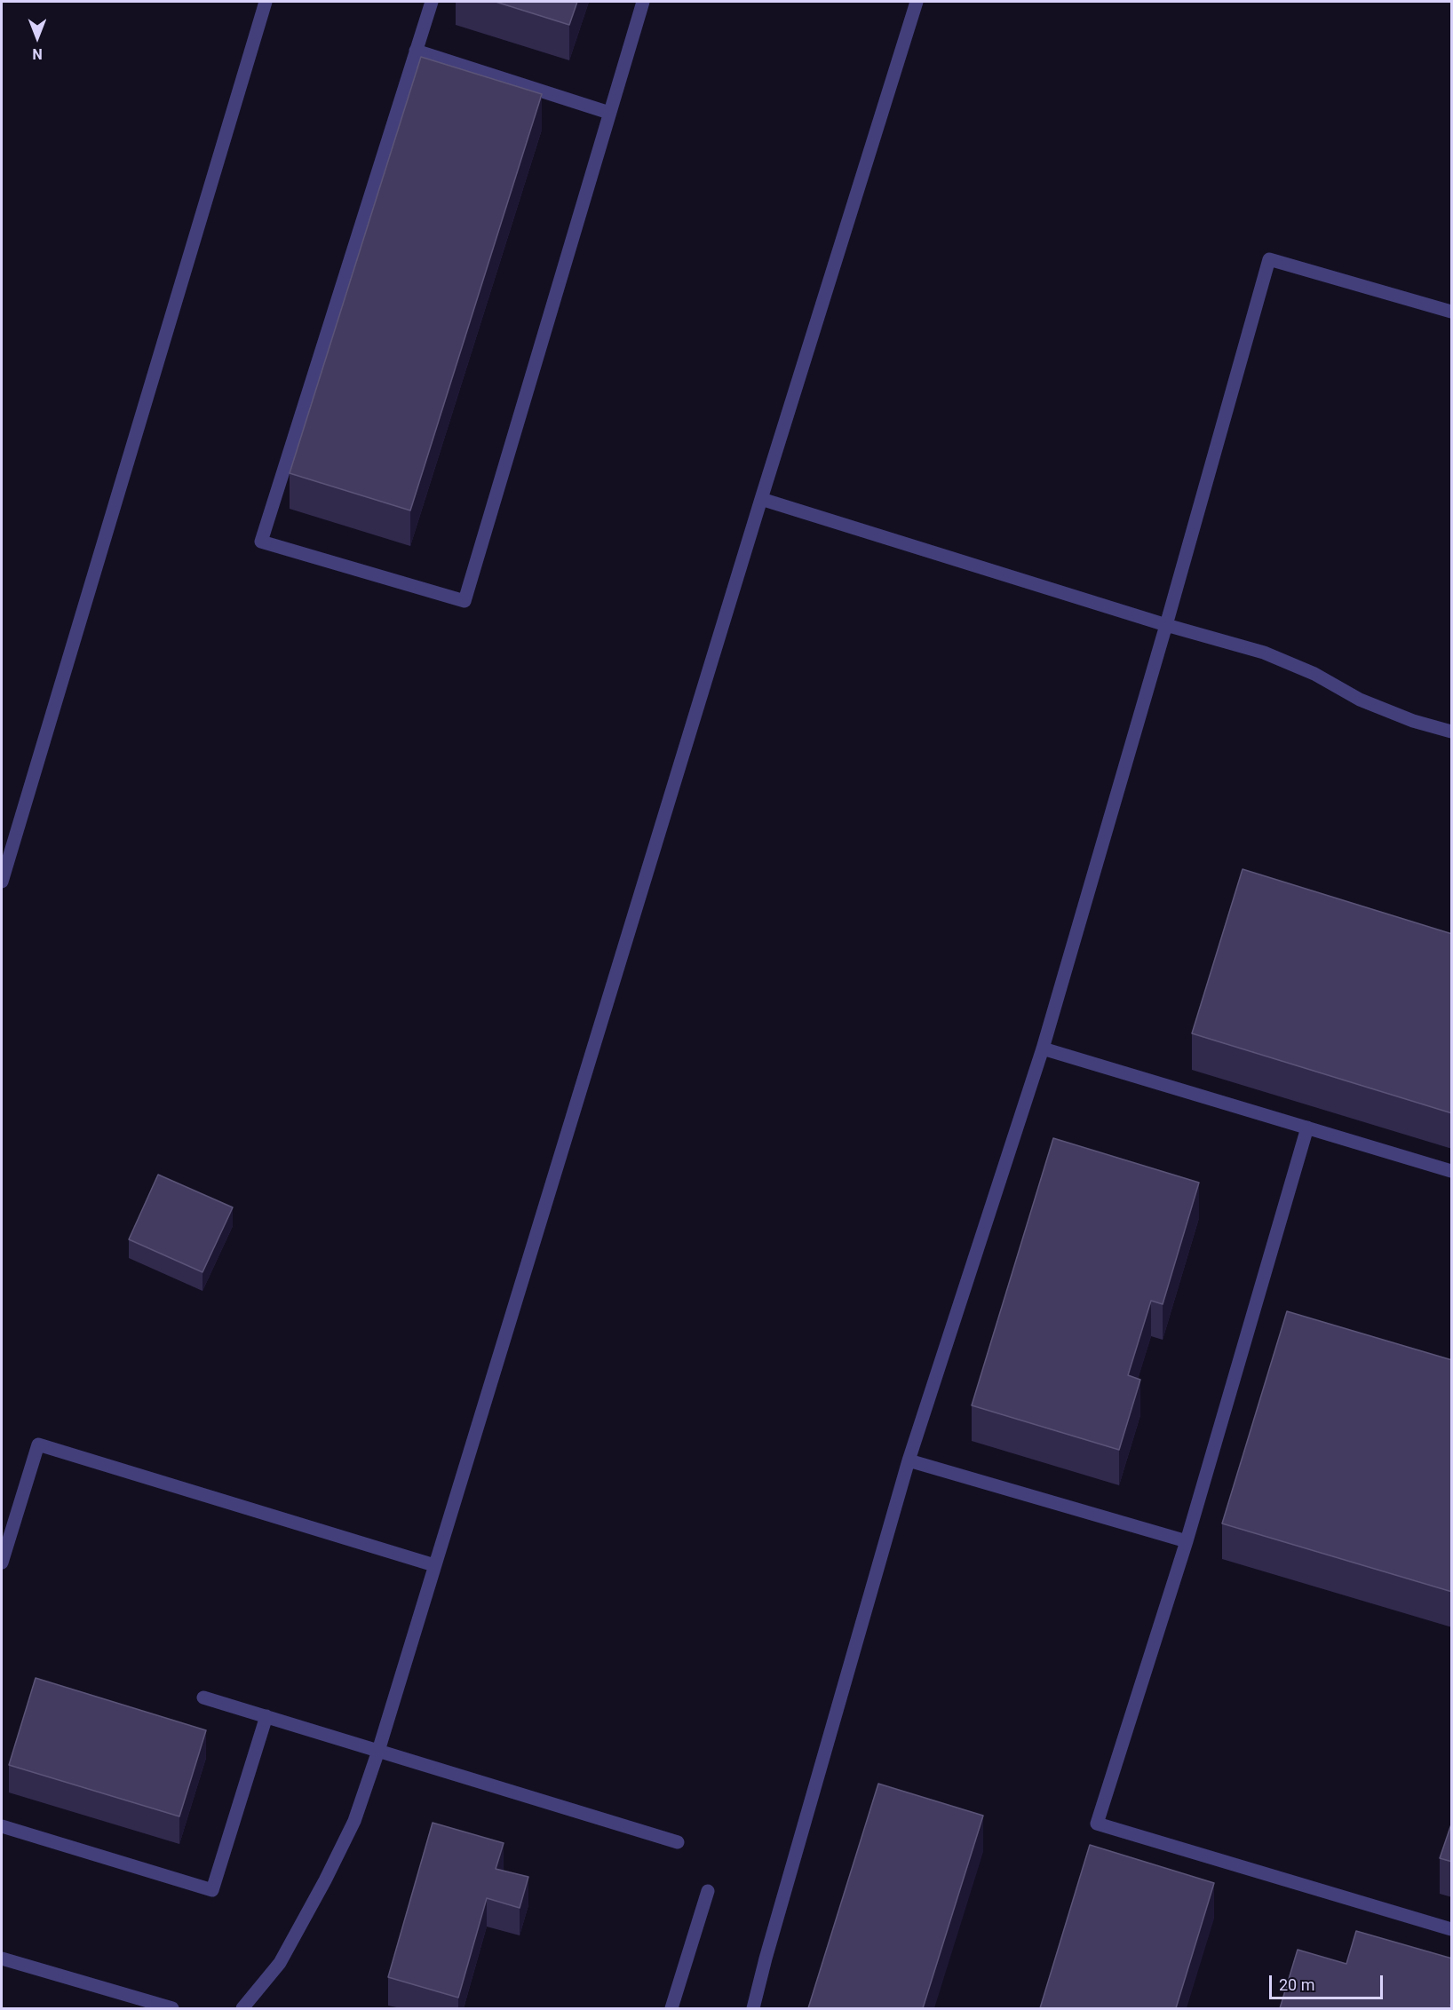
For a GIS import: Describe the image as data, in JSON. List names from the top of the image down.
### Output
{
  "scale_bar": "20 m",
  "north": "bottom"
}
